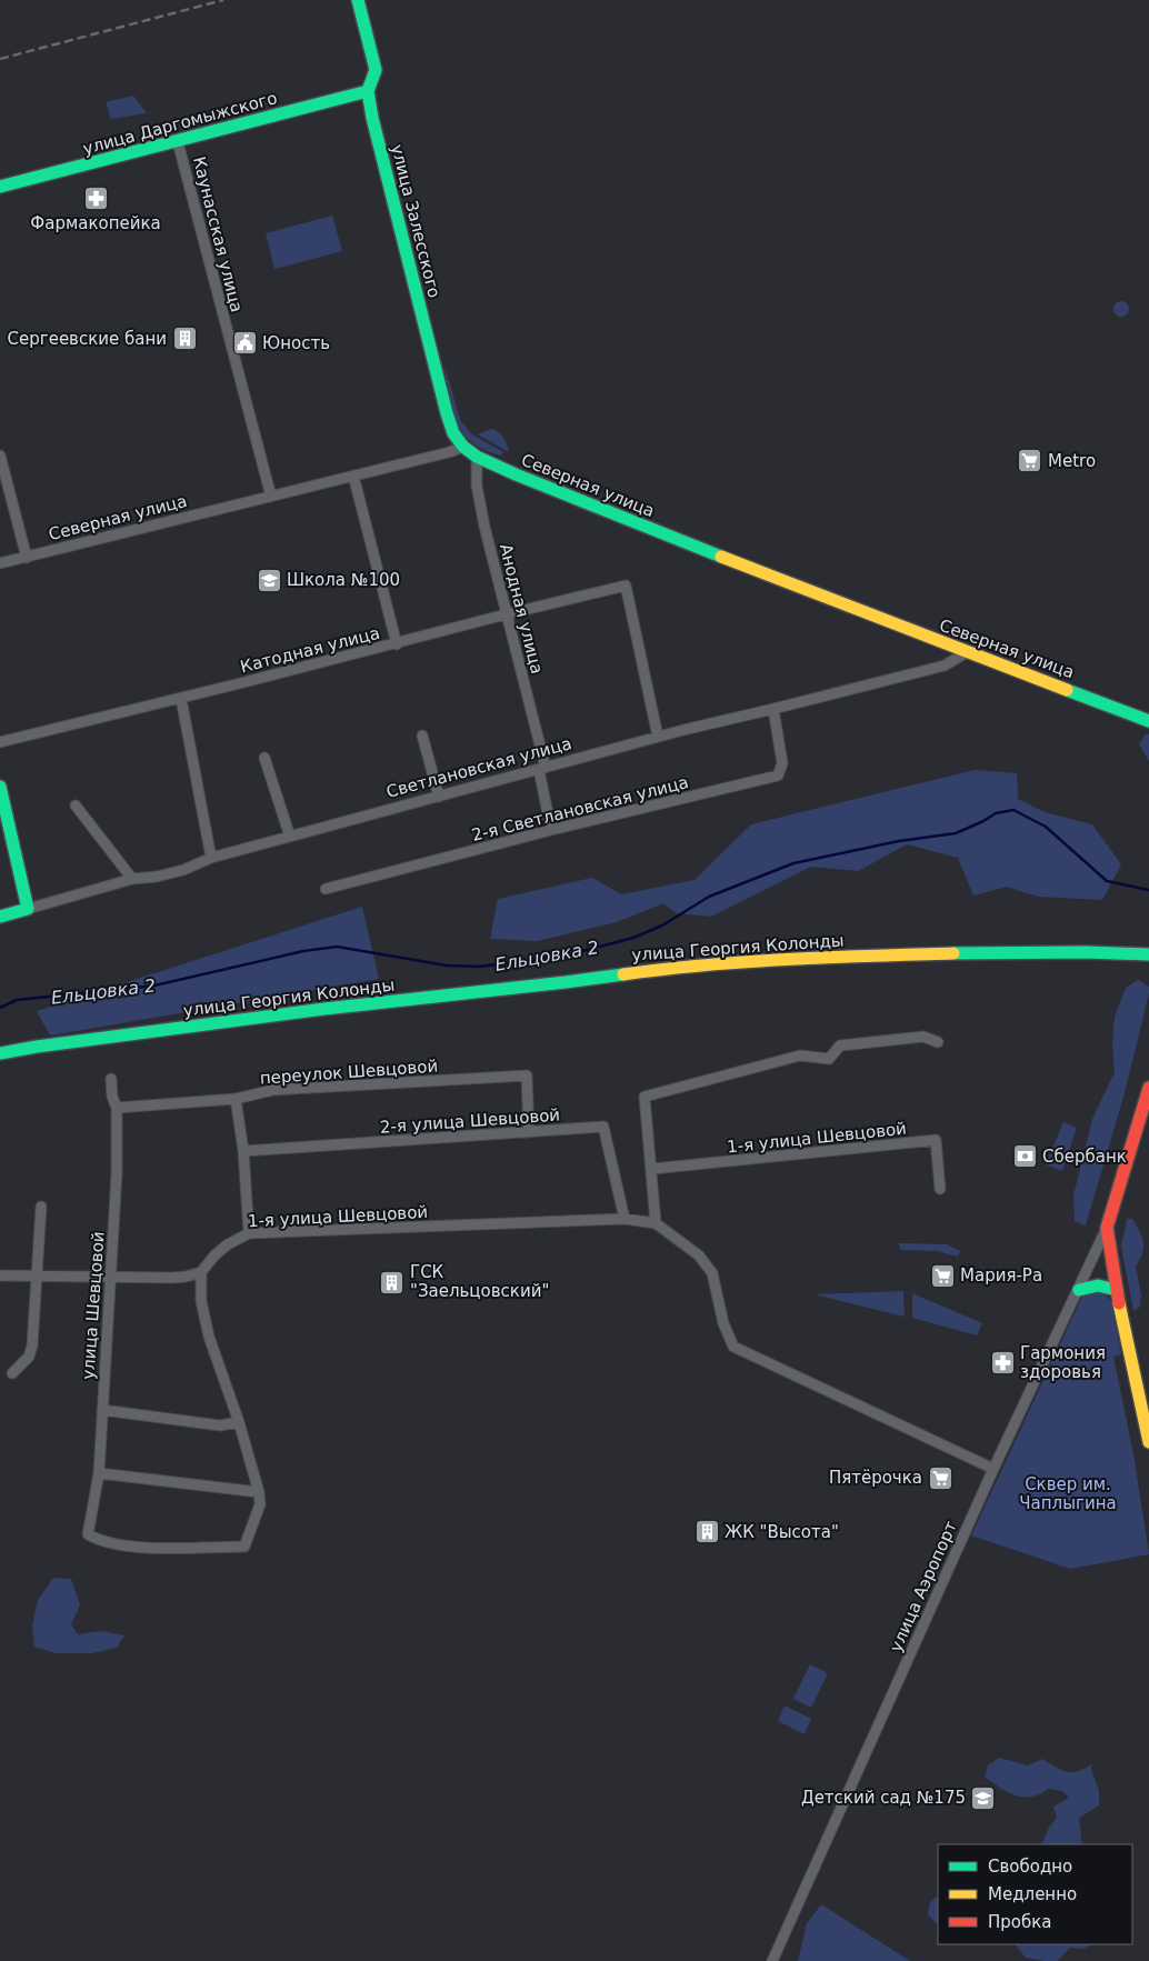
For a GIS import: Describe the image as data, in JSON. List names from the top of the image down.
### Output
{
  "streets": {
    "main road": [
      "улица Даргомыжского",
      "улица Залесского",
      "Северная улица",
      "Светлановская улица",
      "улица Георгия Колонды"
    ],
    "street": [
      "Каунасская улица",
      "Анодная улица",
      "Катодная улица",
      "2-я Светлановская улица",
      "переулок Шевцовой",
      "2-я улица Шевцовой",
      "1-я улица Шевцовой",
      "улица Шевцовой",
      "улица Аэропорт"
    ]
  },
  "crossings": [
    ["улица Даргомыжского", "улица Залесского"],
    ["улица Даргомыжского", "Каунасская улица"],
    ["улица Залесского", "Северная улица"],
    ["Каунасская улица", "Северная улица"],
    ["Северная улица", "Анодная улица"],
    ["Северная улица", "Светлановская улица"],
    ["Анодная улица", "Катодная улица"],
    ["Анодная улица", "Светлановская улица"],
    ["Анодная улица", "2-я Светлановская улица"],
    ["Катодная улица", "Светлановская улица"],
    ["Светлановская улица", "2-я Светлановская улица"],
    ["переулок Шевцовой", "2-я улица Шевцовой"],
    ["переулок Шевцовой", "улица Шевцовой"],
    ["2-я улица Шевцовой", "1-я улица Шевцовой"]
  ],
  "water": ["Ельцовка 2"],
  "parks": ["Сквер им. Чаплыгина"],
  "places": {
    "pharmacy": ["Фармакопейка", "Гармония здоровья"],
    "building": ["Сергеевские бани", "ГСК \"Заельцовский\"", "ЖК \"Высота\""],
    "public building": ["Юность"],
    "supermarket": ["Metro", "Мария-Ра", "Пятёрочка"],
    "school or university": ["Школа №100", "Детский сад №175"],
    "bank": ["Сбербанк"]
  },
  "legend": ["Свободно", "Медленно", "Пробка"]
}
